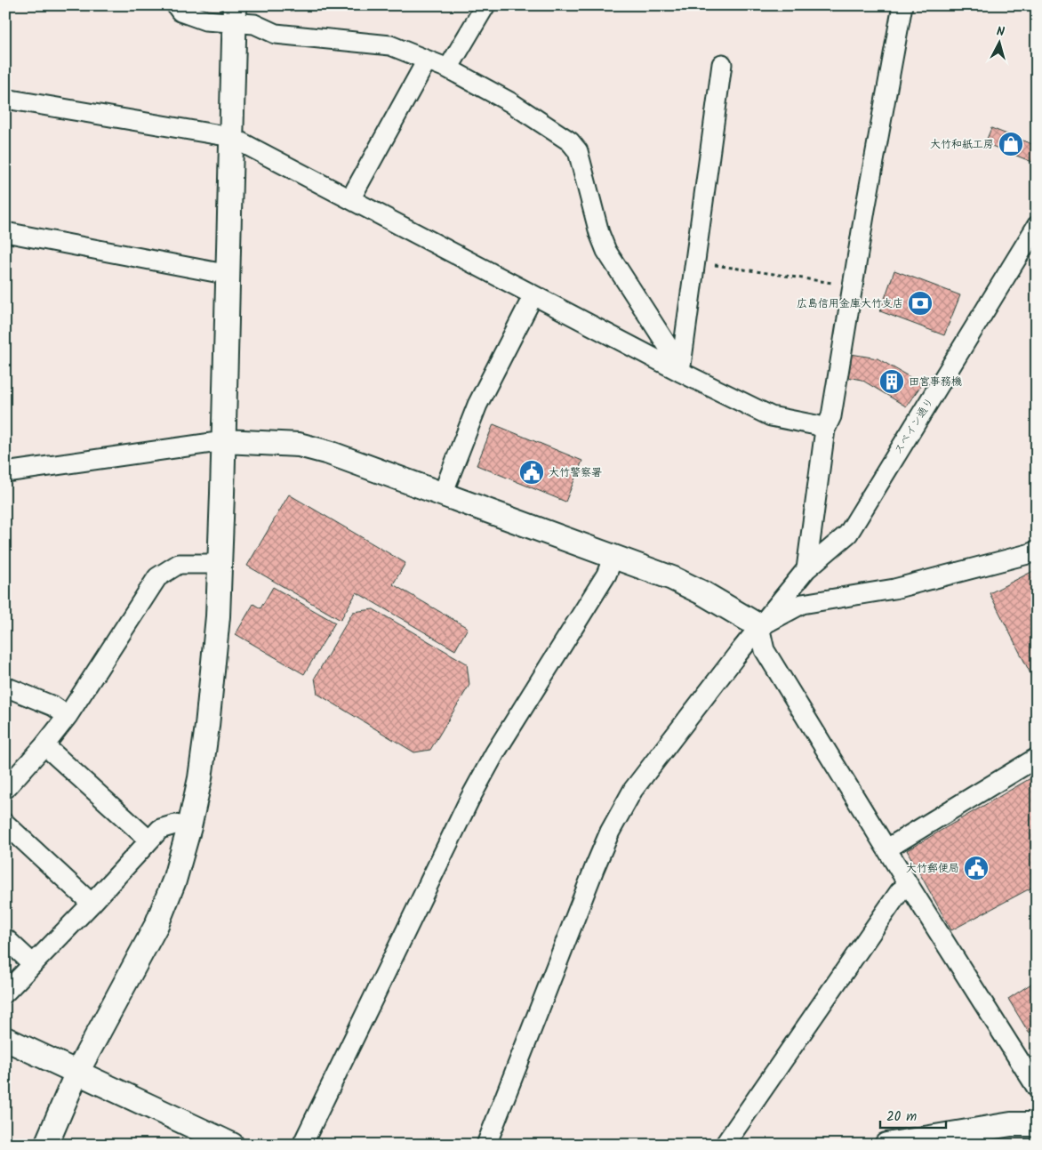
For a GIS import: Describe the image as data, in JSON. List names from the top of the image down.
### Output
{
  "streets": {
    "street": ["スペイン通り"]
  },
  "places": {
    "shop": ["大竹和紙工房"],
    "bank": ["広島信用金庫大竹支店"],
    "building": ["田宮事務機"],
    "public building": ["大竹警察署", "大竹郵便局"]
  },
  "scale_bar": "20 m",
  "north": "top"
}
